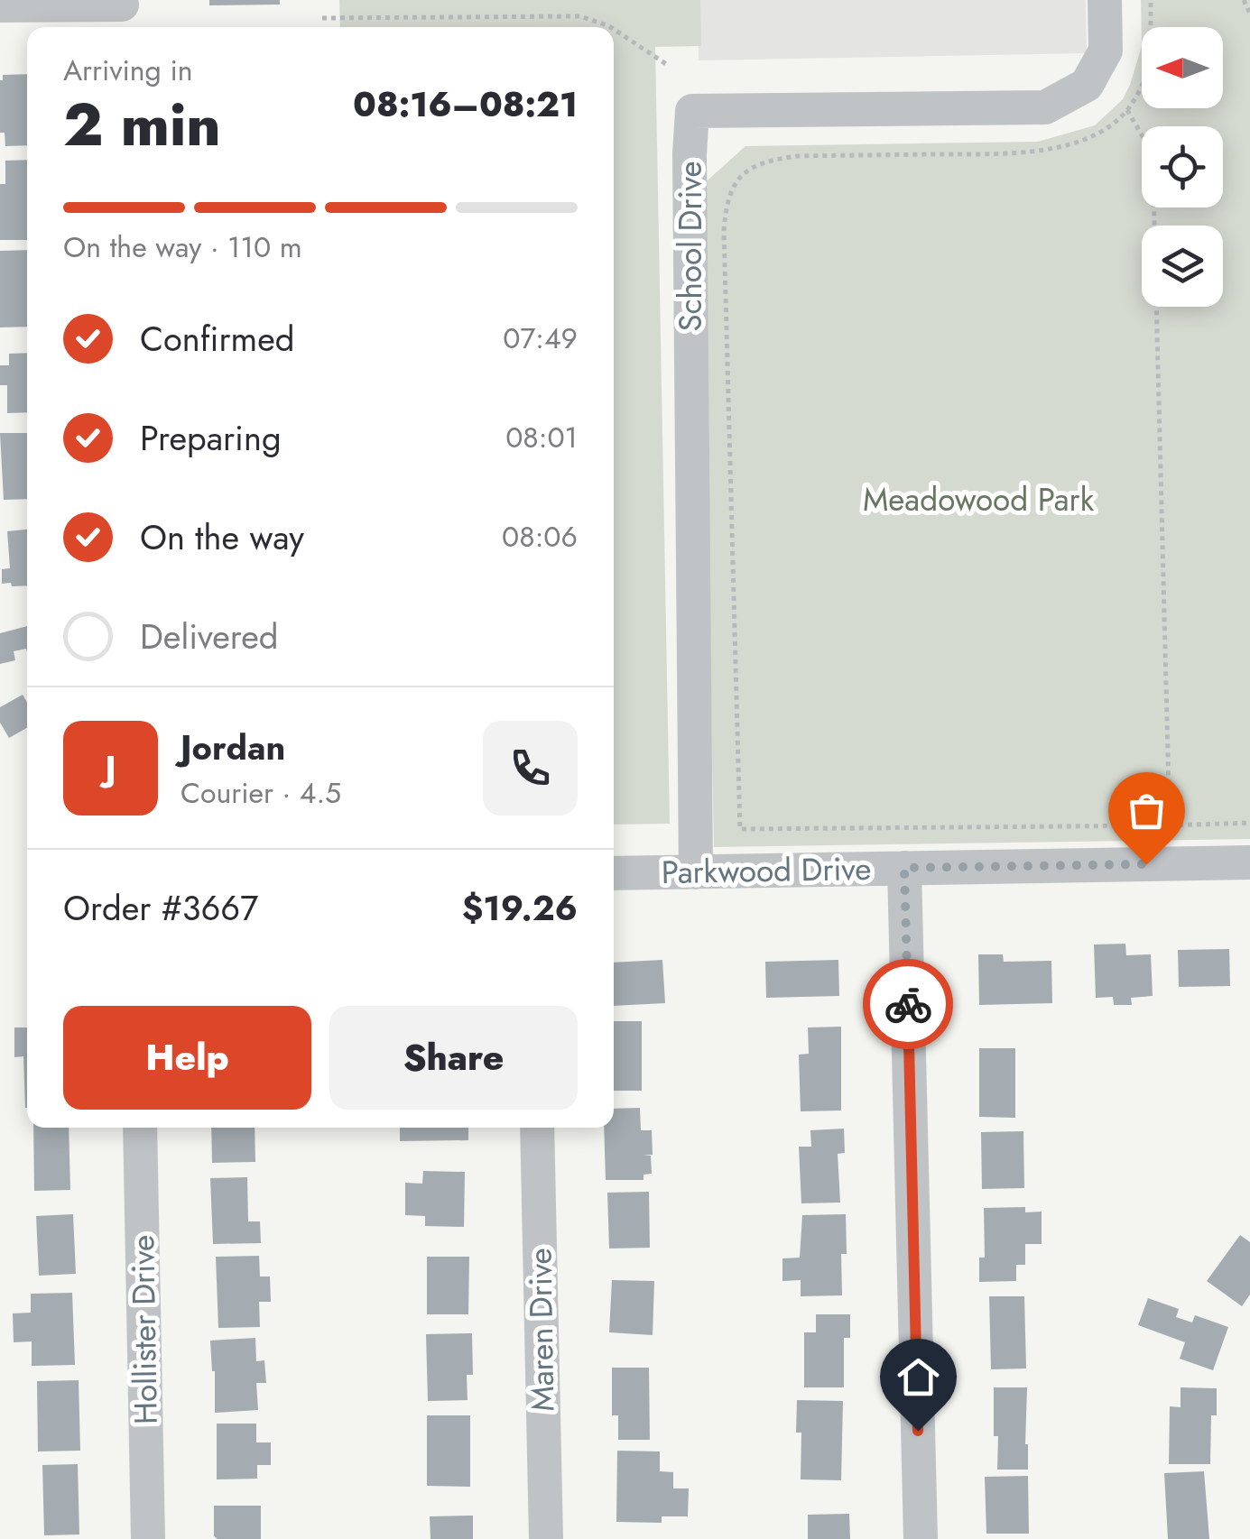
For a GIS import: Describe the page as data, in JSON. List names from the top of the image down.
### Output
{
  "streets": {
    "street": [
      "School Drive",
      "Parkwood Drive",
      "Hollister Drive",
      "Maren Drive"
    ]
  },
  "crossings": [
    ["School Drive", "Parkwood Drive"]
  ],
  "parks": ["Meadowood Park"],
  "north": "left",
  "page": {
    "heading": ["2 min", "Arriving in", "08:16–08:21"],
    "panel": [
      "Jordan",
      "Courier · 4.5",
      "Order #3667",
      "$19.26"
    ],
    "bar": "On the way · 110 m",
    "list": [
      ["Confirmed", "07:49"],
      ["Preparing", "08:01"],
      ["On the way", "08:06"],
      "Delivered"
    ],
    "round": "J",
    "buttons": ["Help", "Share"]
  }
}
